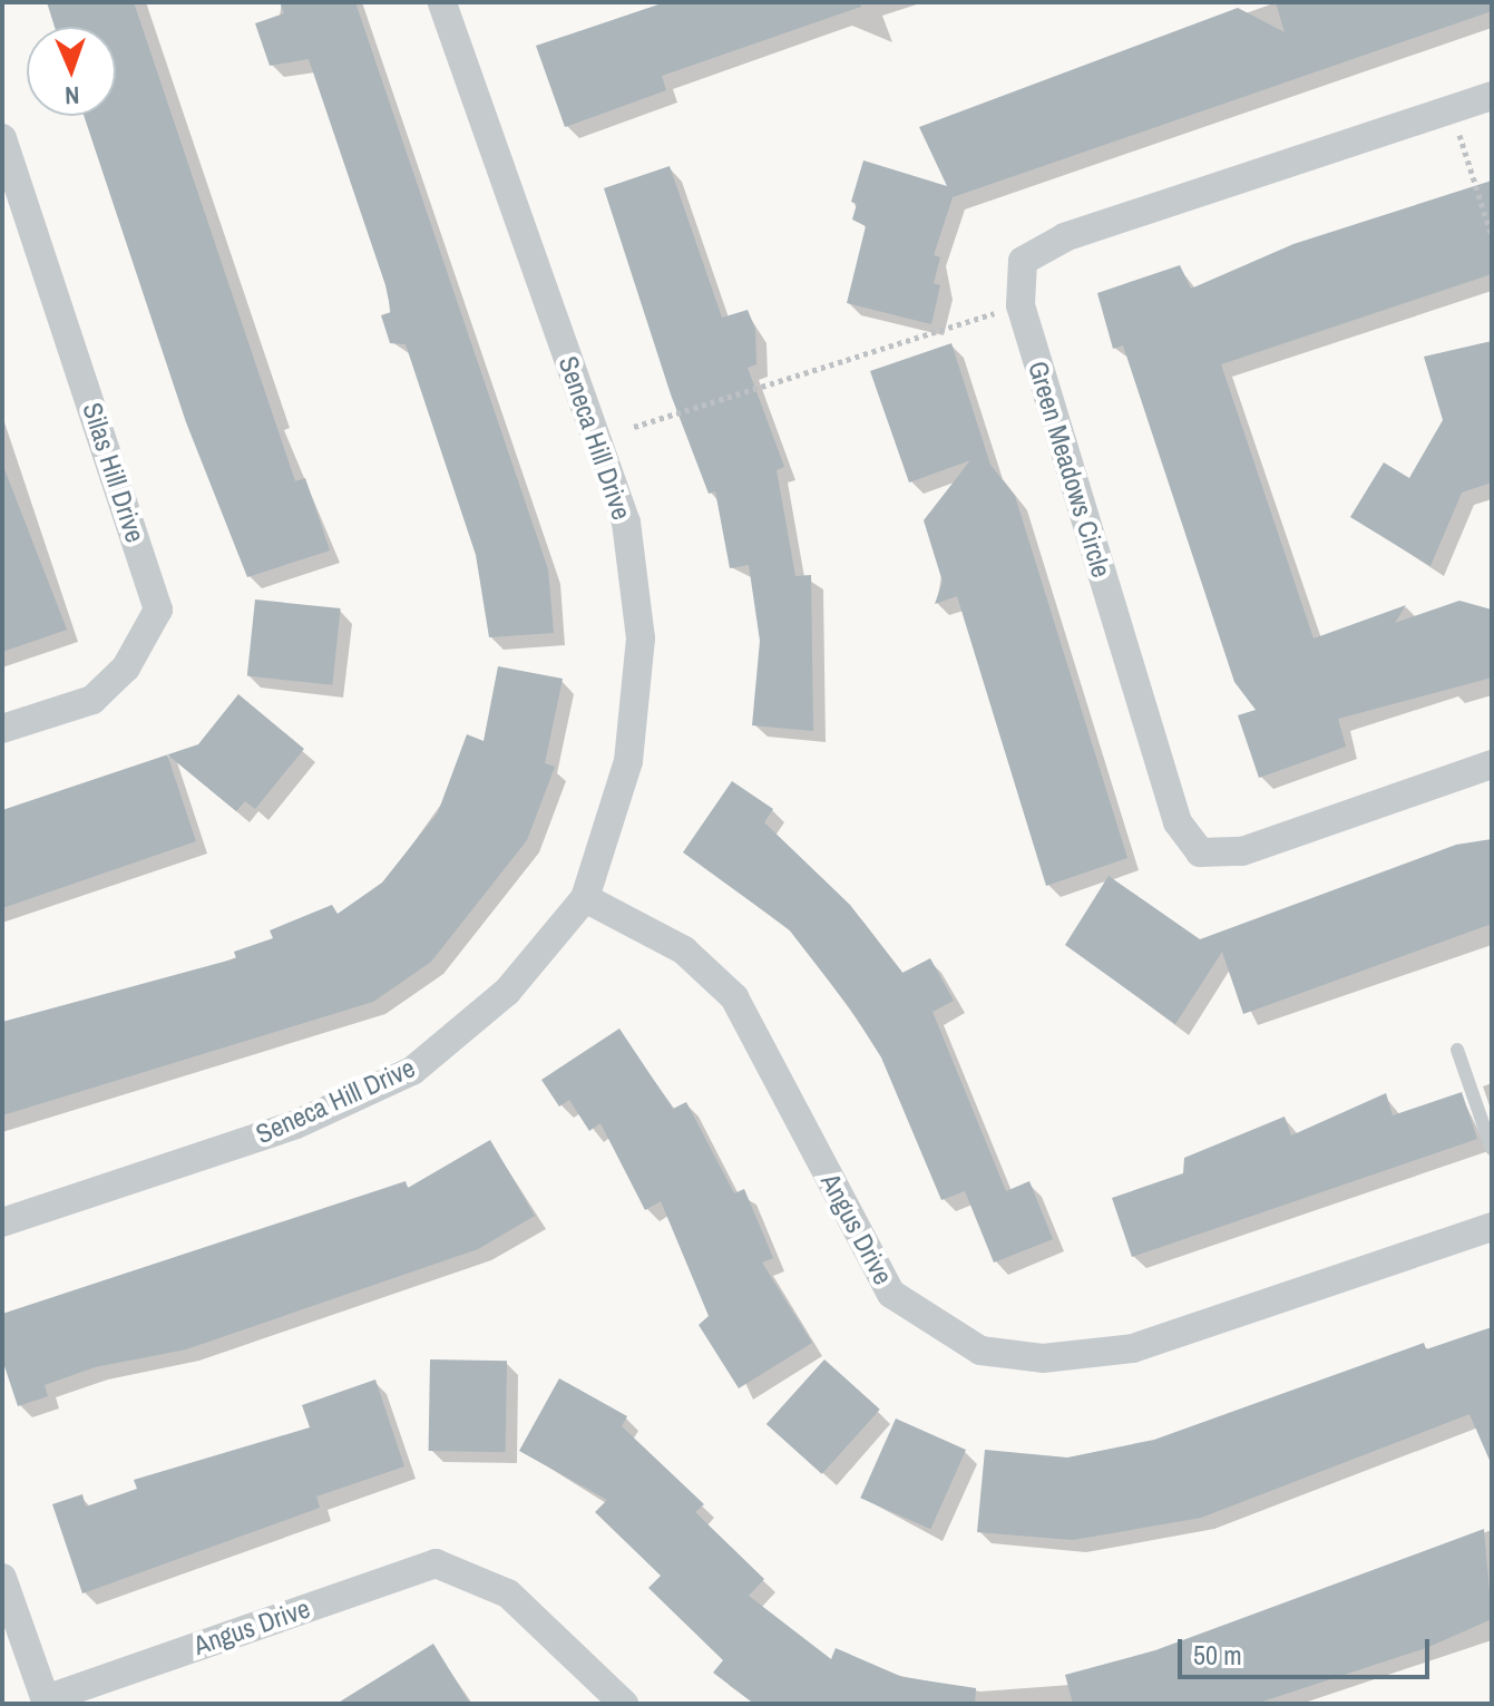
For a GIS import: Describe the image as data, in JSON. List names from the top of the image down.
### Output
{
  "streets": {
    "street": [
      "Seneca Hill Drive",
      "Green Meadows Circle",
      "Silas Hill Drive",
      "Angus Drive"
    ]
  },
  "crossings": [
    ["Seneca Hill Drive", "Angus Drive"]
  ],
  "scale_bar": "50 m",
  "north": "bottom"
}
